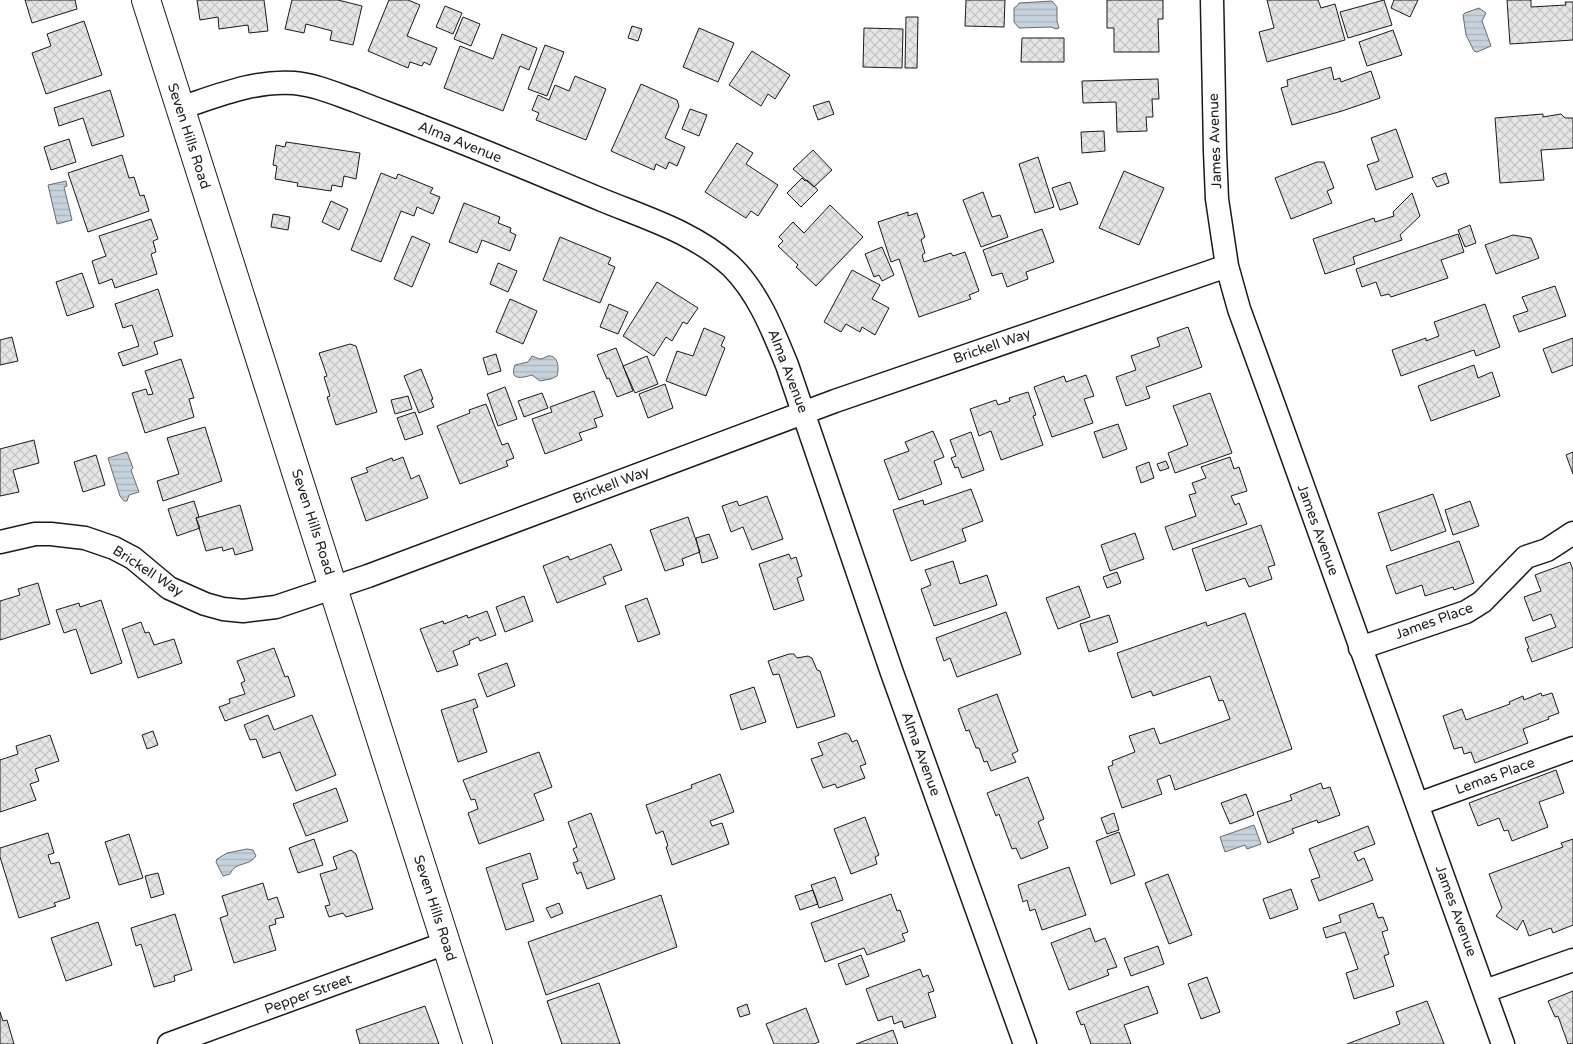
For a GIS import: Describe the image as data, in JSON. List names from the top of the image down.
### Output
{
  "streets": {
    "street": [
      "Seven Hills Road",
      "James Avenue",
      "Alma Avenue",
      "Brickell Way",
      "James Place",
      "Lemas Place",
      "Pepper Street"
    ]
  },
  "crossings": [
    ["Seven Hills Road", "Alma Avenue"],
    ["Seven Hills Road", "Brickell Way"],
    ["Seven Hills Road", "Pepper Street"],
    ["James Avenue", "Brickell Way"],
    ["James Avenue", "James Place"],
    ["James Avenue", "Lemas Place"],
    ["Alma Avenue", "Brickell Way"]
  ]
}
